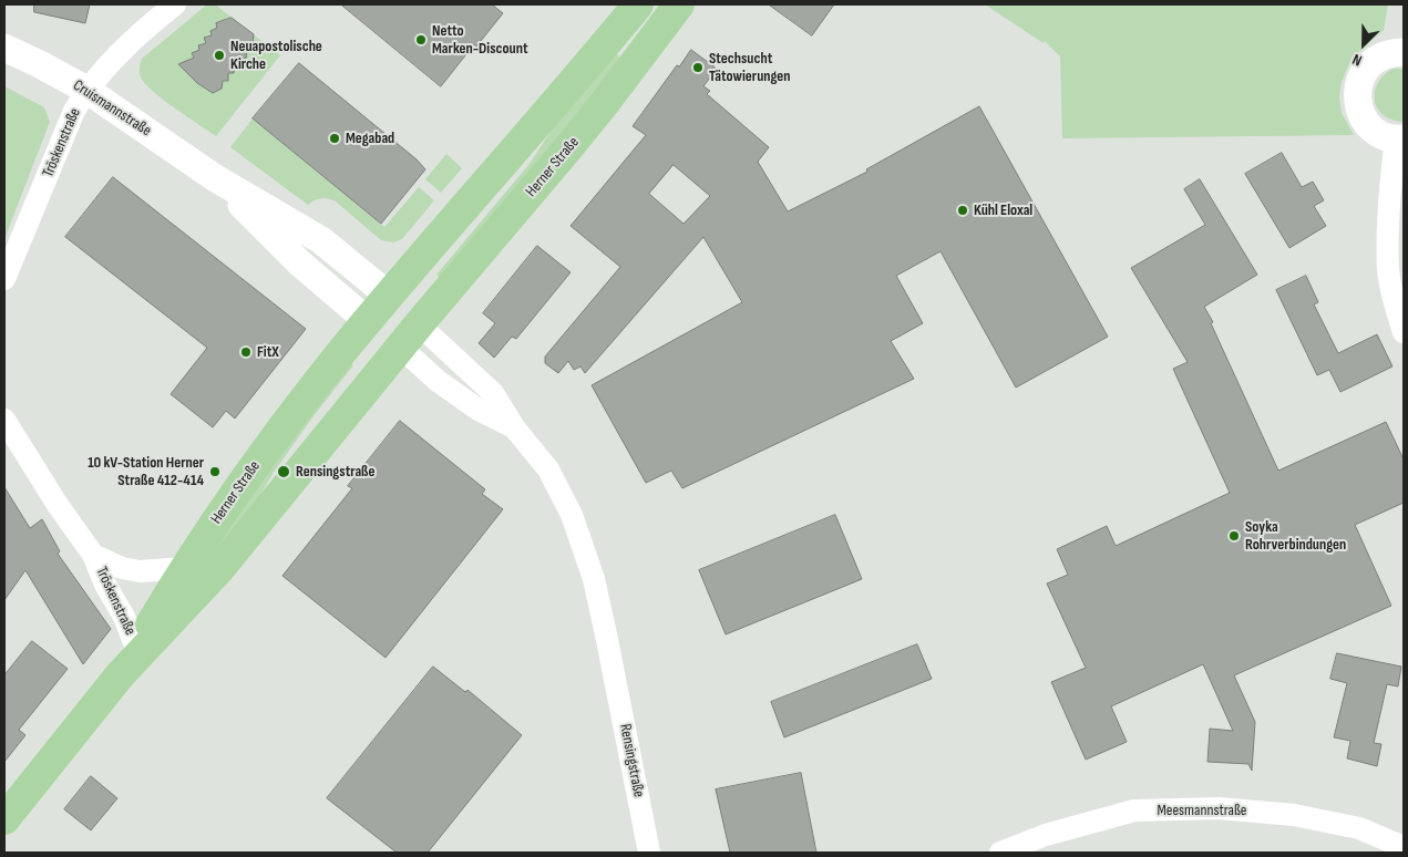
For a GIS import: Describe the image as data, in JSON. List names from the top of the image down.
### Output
{
  "streets": {
    "main road": ["Herner Straße"],
    "street": [
      "Cruismannstraße",
      "Tröskenstraße",
      "Rensingstraße",
      "Meesmannstraße"
    ]
  },
  "crossings": [
    ["Cruismannstraße", "Tröskenstraße"],
    ["Cruismannstraße", "Herner Straße"],
    ["Tröskenstraße", "Herner Straße"],
    ["Herner Straße", "Rensingstraße"]
  ],
  "places": [
    "Netto Marken-Discount",
    "Neuapostolische Kirche",
    "Stechsucht Tätowierungen",
    "Megabad",
    "Kühl Eloxal",
    "FitX",
    "10 kV-Station Herner Straße 412-414",
    "Rensingstraße",
    "Soyka Rohrverbindungen"
  ],
  "north": "bottom left"
}
